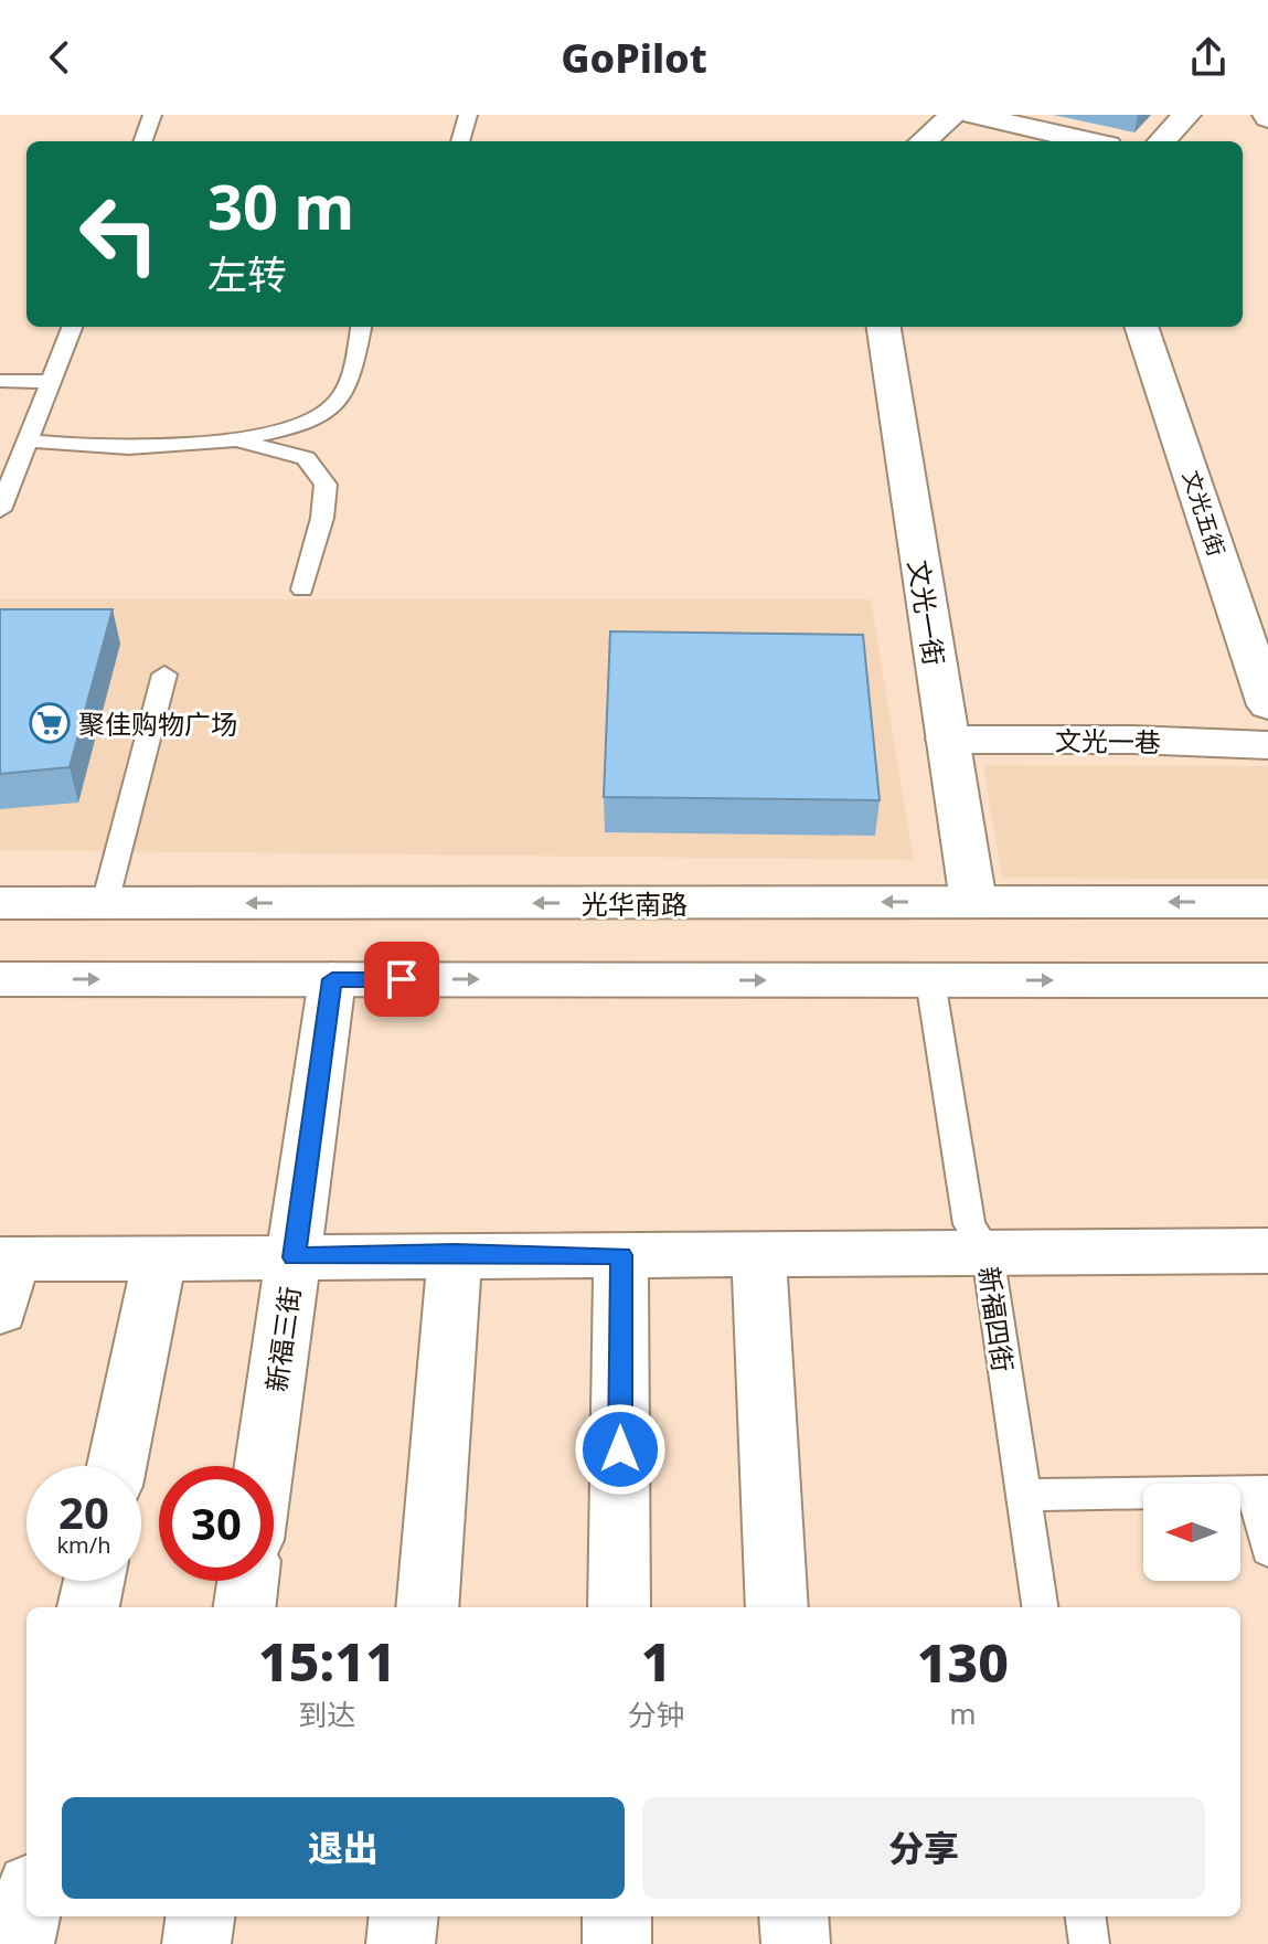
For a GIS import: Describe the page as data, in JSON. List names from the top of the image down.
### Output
{
  "streets": {
    "street": [
      "文光五街",
      "文光一街",
      "文光一巷",
      "光华南路",
      "新福三街"
    ],
    "lane": ["新福四街"]
  },
  "crossings": [
    ["文光一街", "文光一巷"],
    ["文光一街", "光华南路"]
  ],
  "places": {
    "supermarket": ["聚佳购物广场"]
  },
  "north": "left",
  "page": {
    "header": "GoPilot",
    "turn": ["30 m", "左转"],
    "speed": "20 km/h",
    "limit": "30",
    "eta": [
      "15:11",
      "到达",
      "1",
      "分钟",
      "130",
      "m"
    ],
    "buttons": ["退出", "分享"]
  }
}
